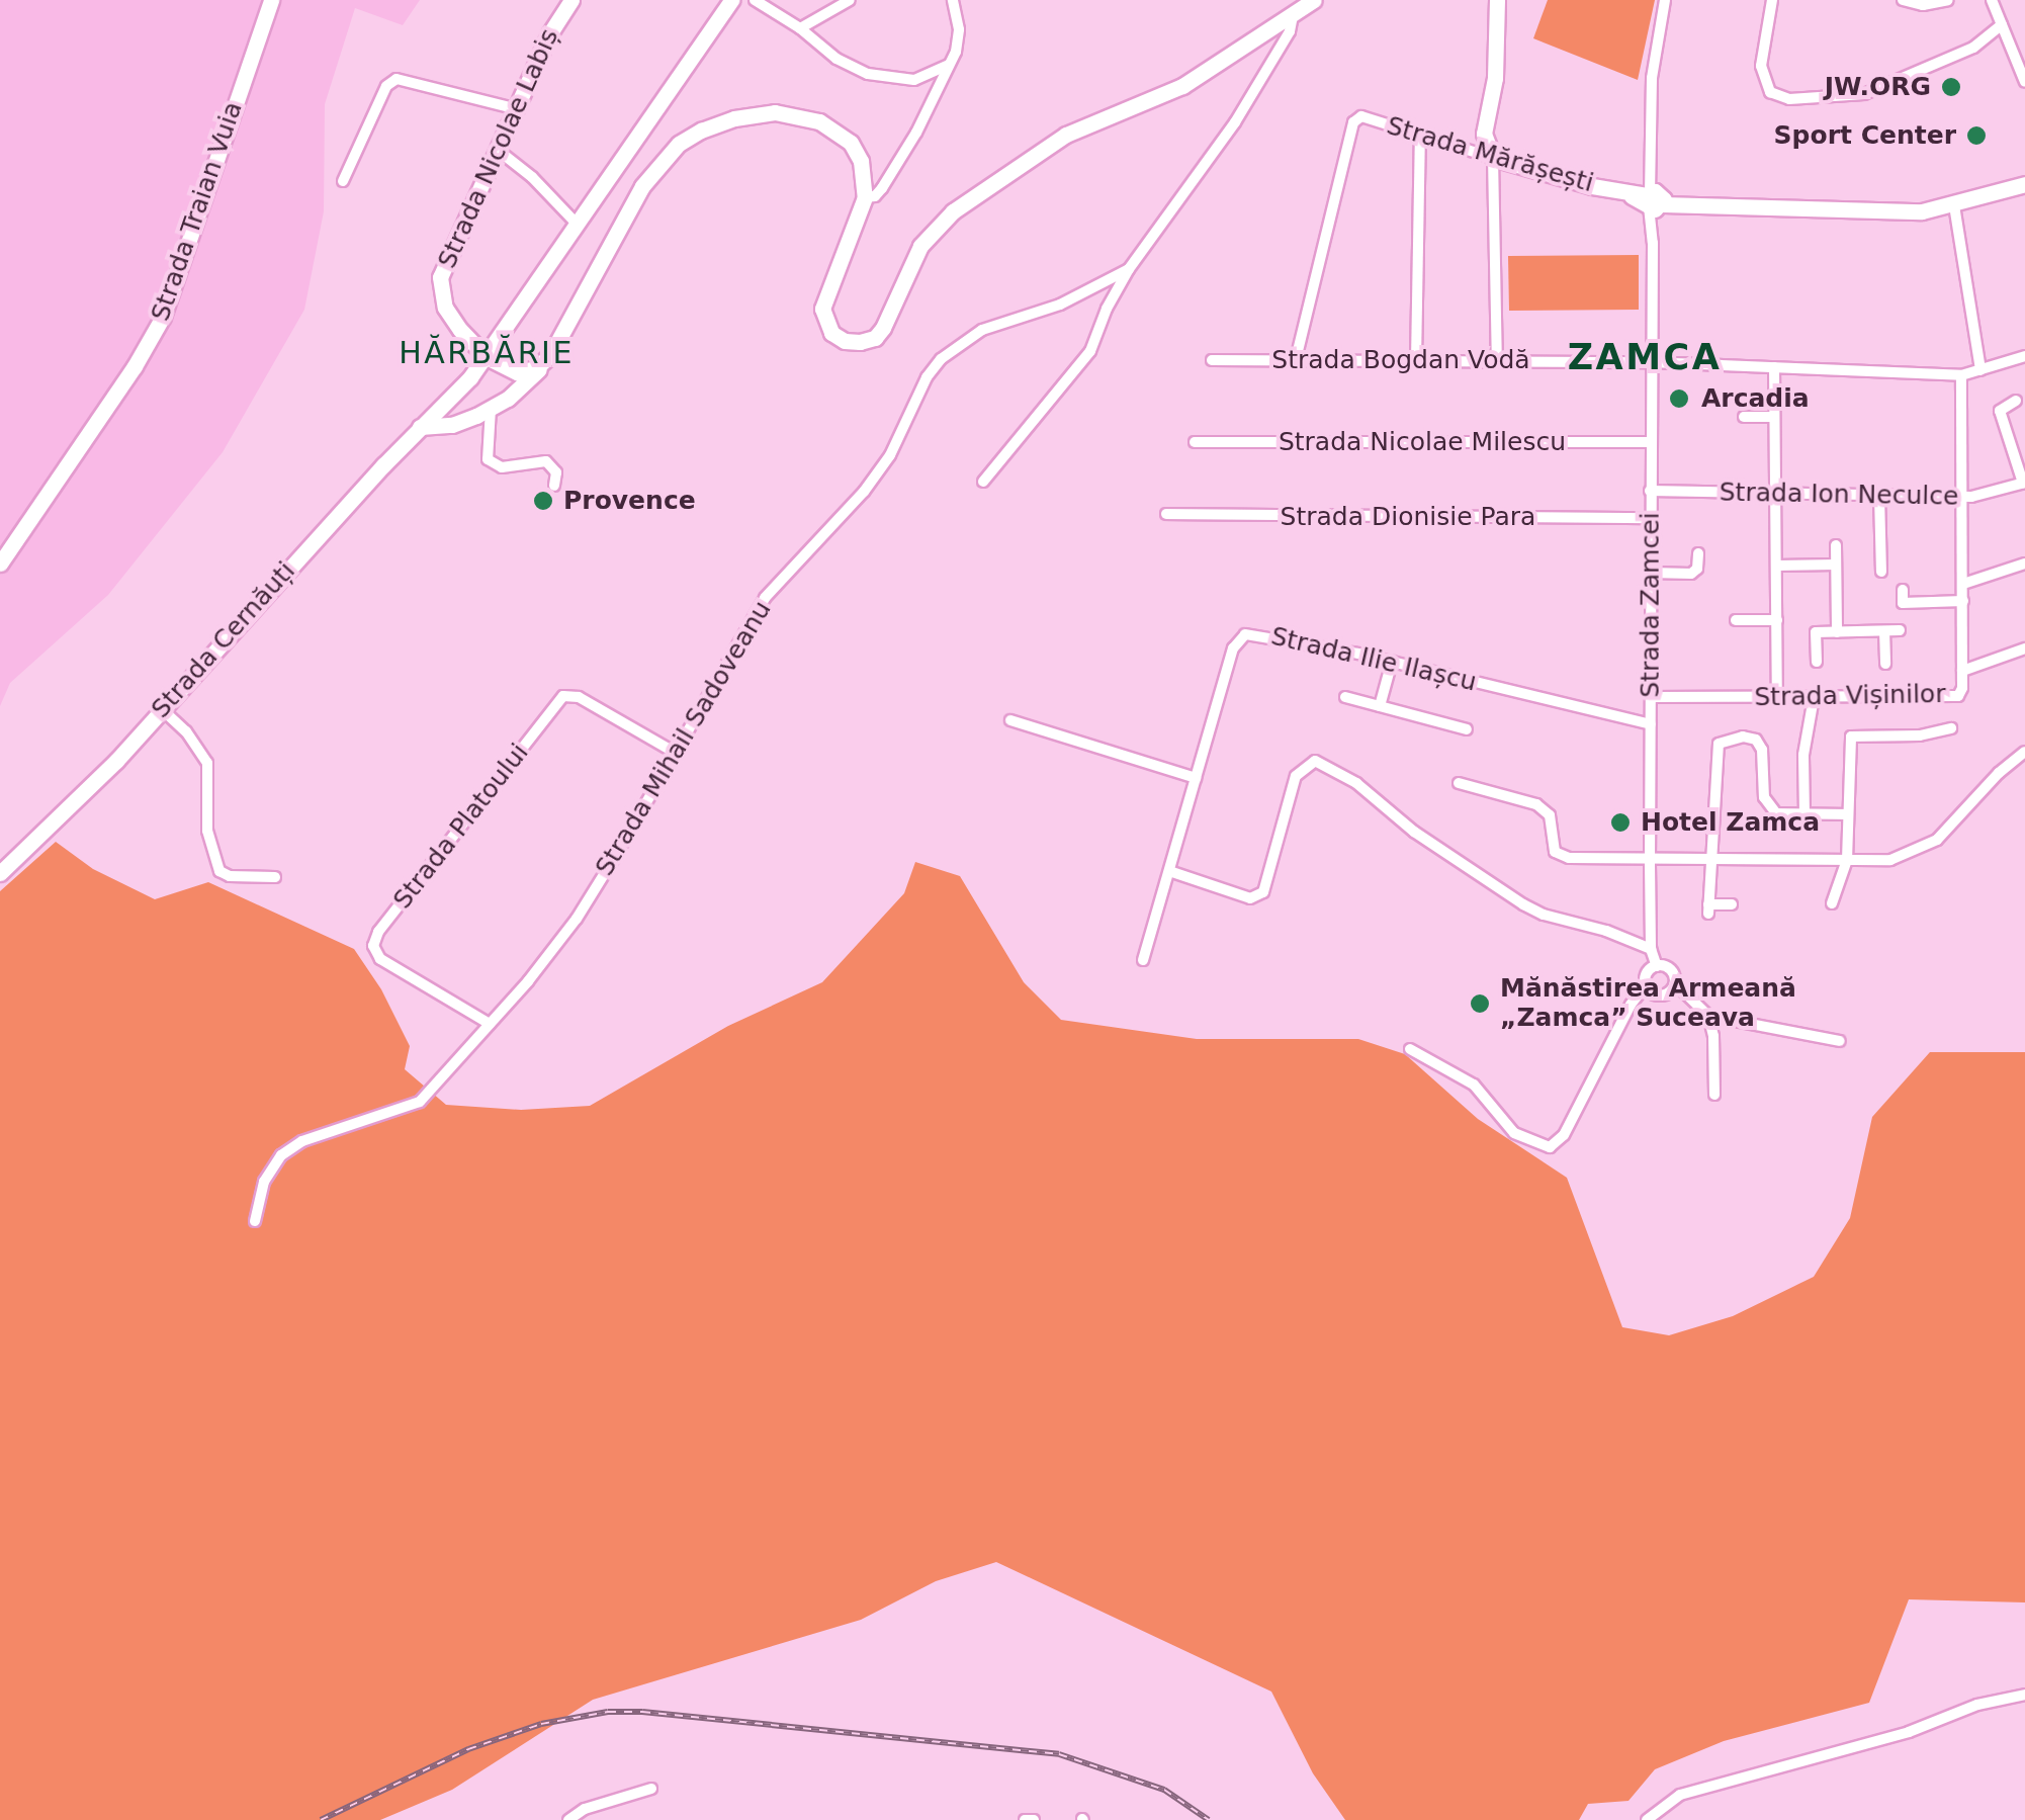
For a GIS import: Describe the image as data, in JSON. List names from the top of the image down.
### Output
{
  "streets": {
    "street": [
      "Strada Nicolae Labiș",
      "Strada Mărășești",
      "Strada Traian Vuia",
      "Strada Bogdan Vodă",
      "Strada Nicolae Milescu",
      "Strada Ion Neculce",
      "Strada Dionisie Para",
      "Strada Zamcei",
      "Strada Cernăuți",
      "Strada Ilie Ilașcu",
      "Strada Vișinilor",
      "Strada Mihail Sadoveanu",
      "Strada Platoului"
    ]
  },
  "crossings": [
    ["Strada Nicolae Labiș", "Strada Cernăuți"],
    ["Strada Mărășești", "Strada Bogdan Vodă"],
    ["Strada Mărășești", "Strada Zamcei"],
    ["Strada Bogdan Vodă", "Strada Zamcei"],
    ["Strada Nicolae Milescu", "Strada Zamcei"],
    ["Strada Ion Neculce", "Strada Zamcei"],
    ["Strada Dionisie Para", "Strada Zamcei"],
    ["Strada Zamcei", "Strada Ilie Ilașcu"],
    ["Strada Zamcei", "Strada Vișinilor"],
    ["Strada Mihail Sadoveanu", "Strada Platoului"]
  ],
  "districts": ["HĂRBĂRIE", "ZAMCA"],
  "places": [
    "JW.ORG",
    "Sport Center",
    "Arcadia",
    "Provence",
    "Hotel Zamca",
    "Mănăstirea Armeană „Zamca” Suceava"
  ]
}
